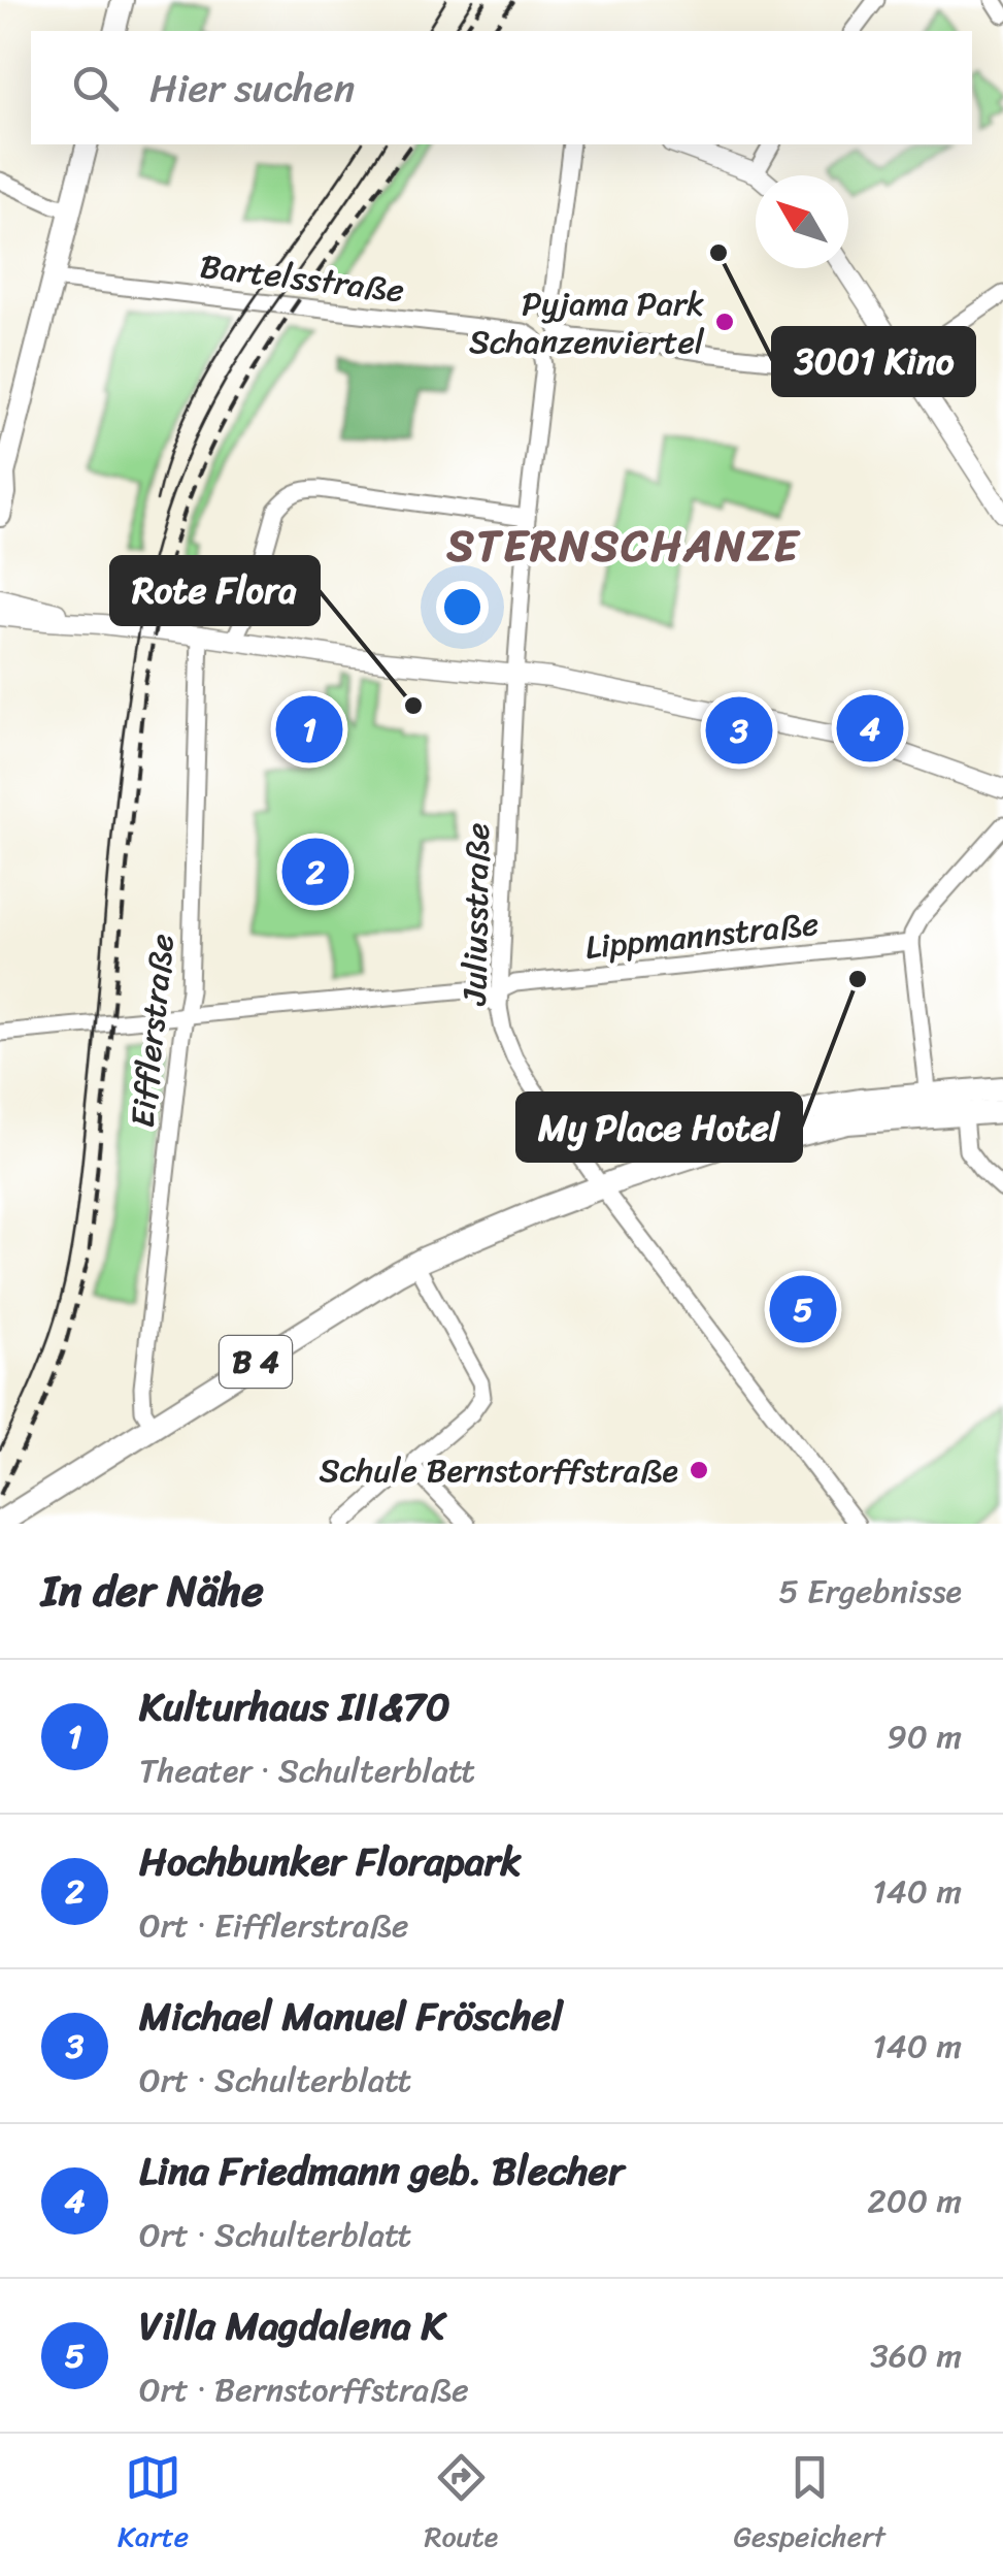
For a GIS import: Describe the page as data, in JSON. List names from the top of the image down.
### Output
{
  "streets": {
    "main road": ["B 4"],
    "street": [
      "Bartelsstraße",
      "Juliusstraße",
      "Lippmannstraße",
      "Eifflerstraße"
    ]
  },
  "crossings": [
    ["Bartelsstraße", "Juliusstraße"],
    ["Juliusstraße", "Lippmannstraße"],
    ["Juliusstraße", "B 4"],
    ["Eifflerstraße", "B 4"]
  ],
  "districts": ["STERNSCHANZE"],
  "places": [
    "3001 Kino",
    "Pyjama Park Schanzenviertel",
    "Rote Flora",
    "My Place Hotel",
    "Schule Bernstorffstraße"
  ],
  "north": "top left",
  "page": {
    "search": "Hier suchen",
    "pins": [
      "4",
      "1",
      "3",
      "2",
      "5"
    ],
    "heading": ["In der Nähe", "5 Ergebnisse"],
    "list": [
      {
        "mark": "1",
        "name": "Kulturhaus III&70",
        "note": "Theater · Schulterblatt",
        "value": "90 m"
      },
      {
        "mark": "2",
        "name": "Hochbunker Florapark",
        "note": "Ort · Eifflerstraße",
        "value": "140 m"
      },
      {
        "mark": "3",
        "name": "Michael Manuel Fröschel",
        "note": "Ort · Schulterblatt",
        "value": "140 m"
      },
      {
        "mark": "4",
        "name": "Lina Friedmann geb. Blecher",
        "note": "Ort · Schulterblatt",
        "value": "200 m"
      },
      {
        "mark": "5",
        "name": "Villa Magdalena K",
        "note": "Ort · Bernstorffstraße",
        "value": "360 m"
      }
    ],
    "nav": ["Karte", "Route", "Gespeichert"]
  }
}
